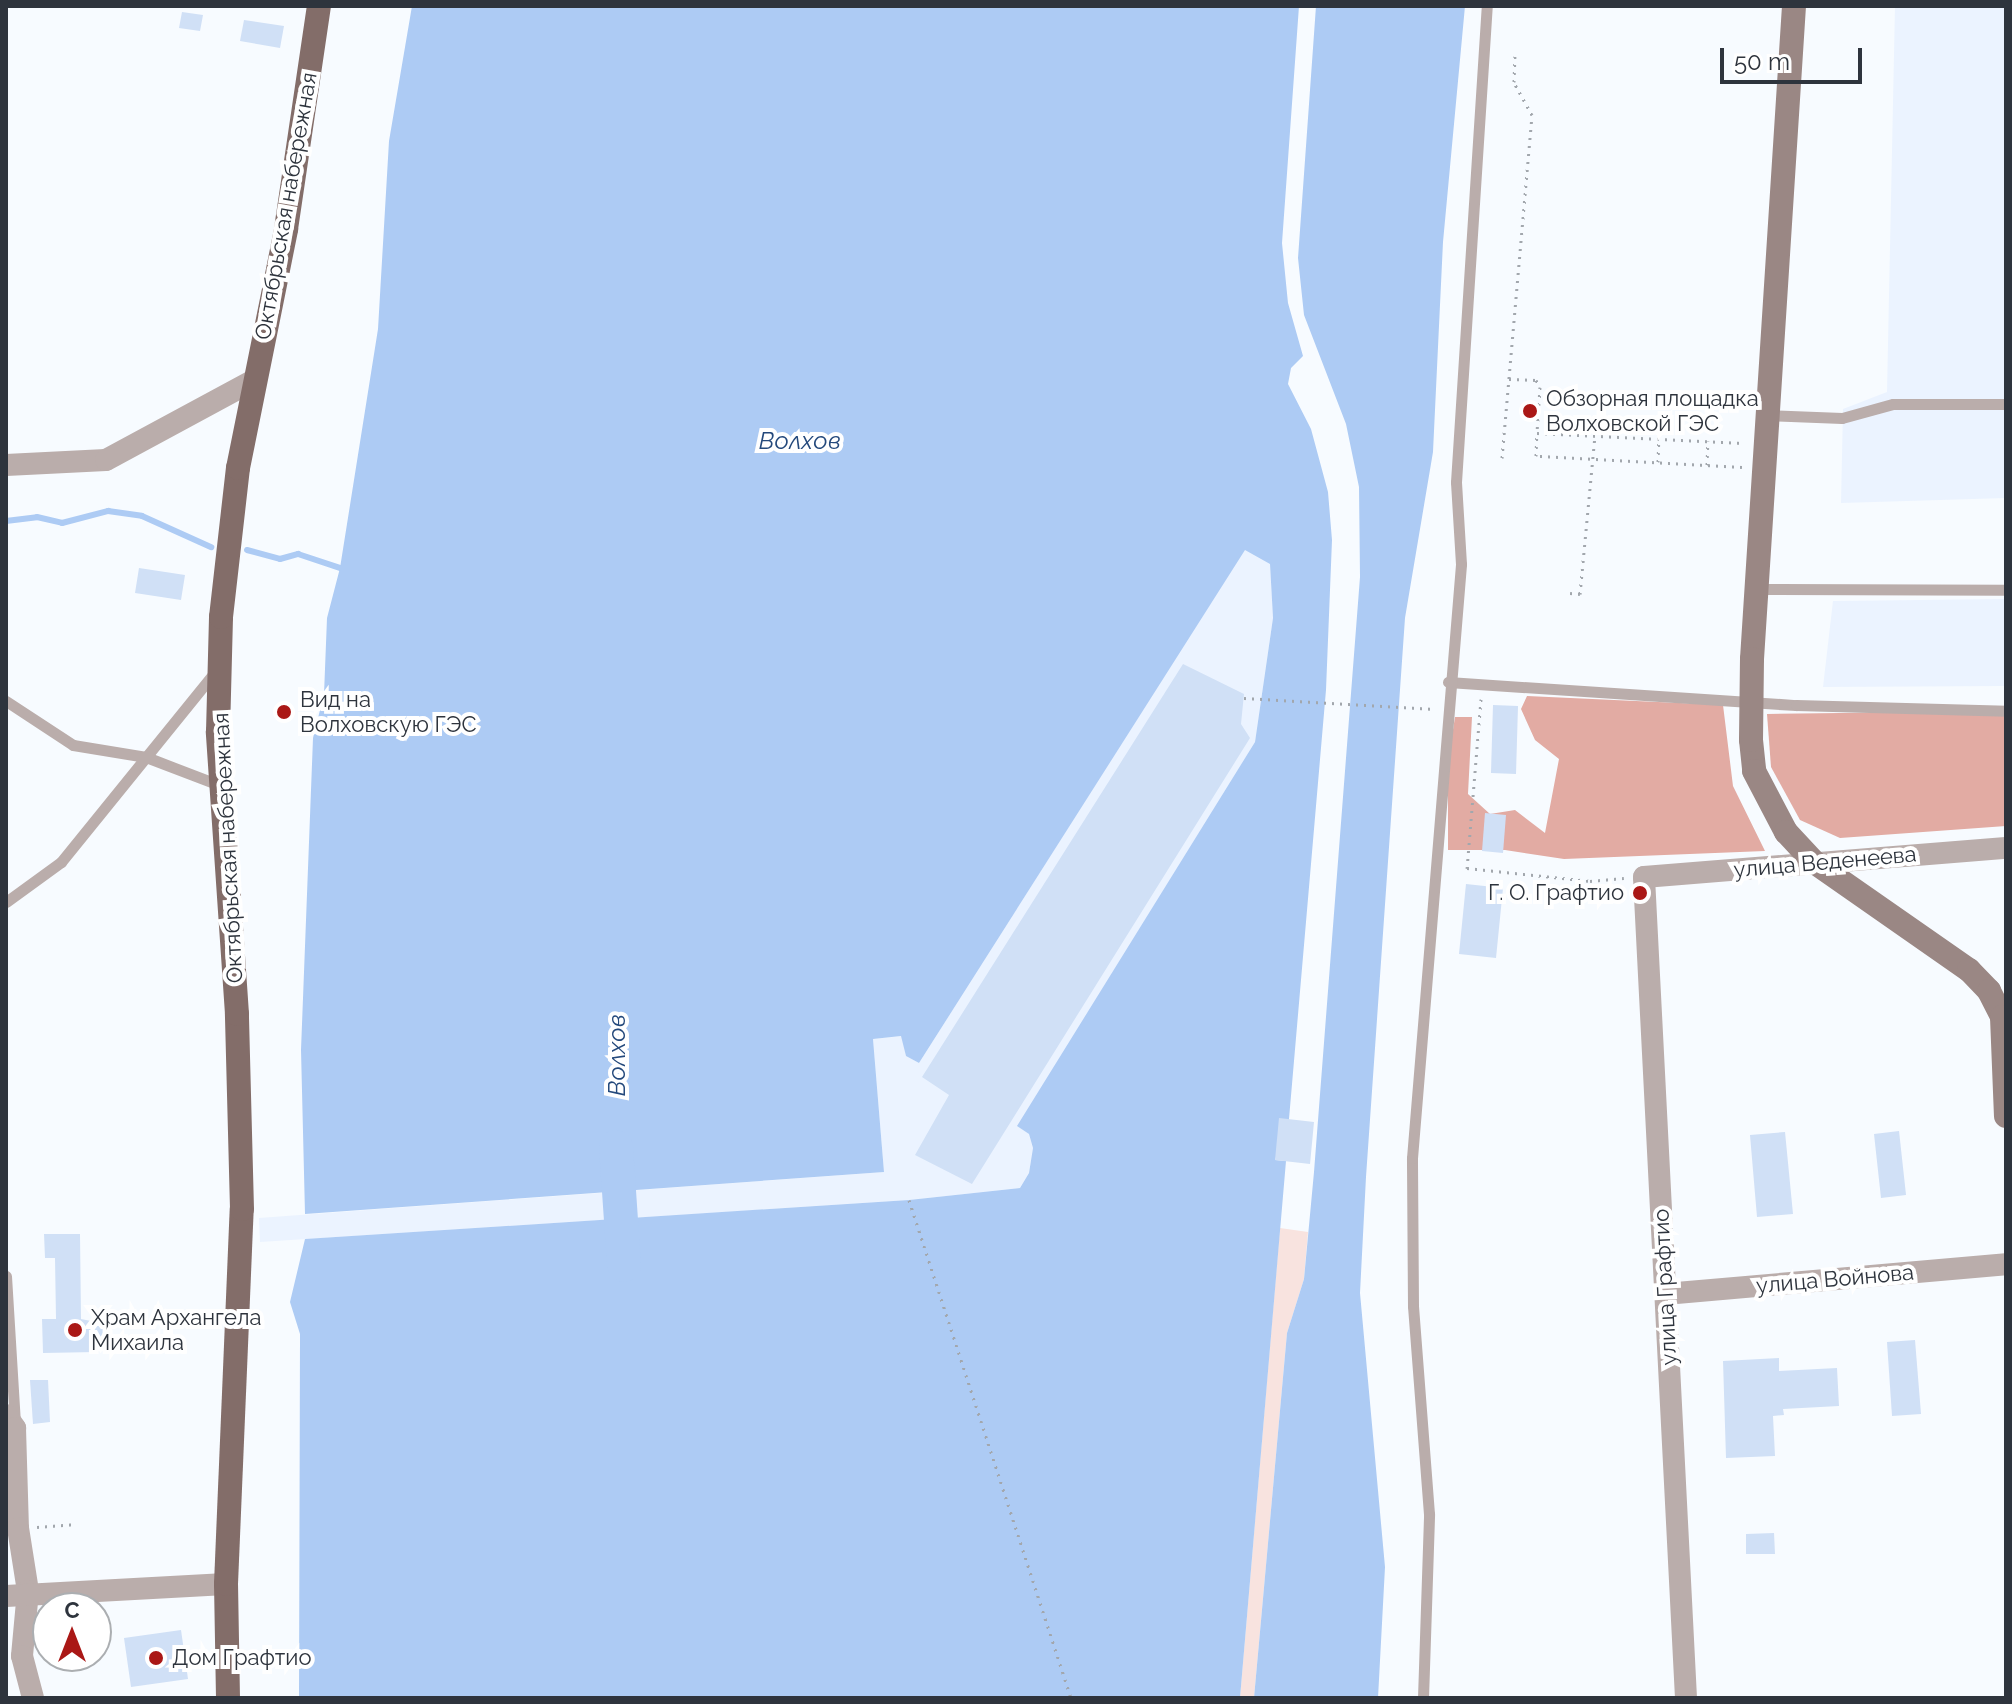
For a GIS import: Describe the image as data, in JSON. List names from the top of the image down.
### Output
{
  "streets": {
    "main road": ["Октябрьская набережная"],
    "street": ["улица Веденеева", "улица Войнова", "улица Графтио"]
  },
  "crossings": [
    ["улица Веденеева", "улица Графтио"],
    ["улица Войнова", "улица Графтио"]
  ],
  "water": ["Волхов"],
  "places": [
    "Обзорная площадка Волховской ГЭС",
    "Вид на Волховскую ГЭС",
    "Г. О. Графтио",
    "Храм Архангела Михаила",
    "Дом Графтио"
  ],
  "scale_bar": "50 m",
  "north": "top"
}
